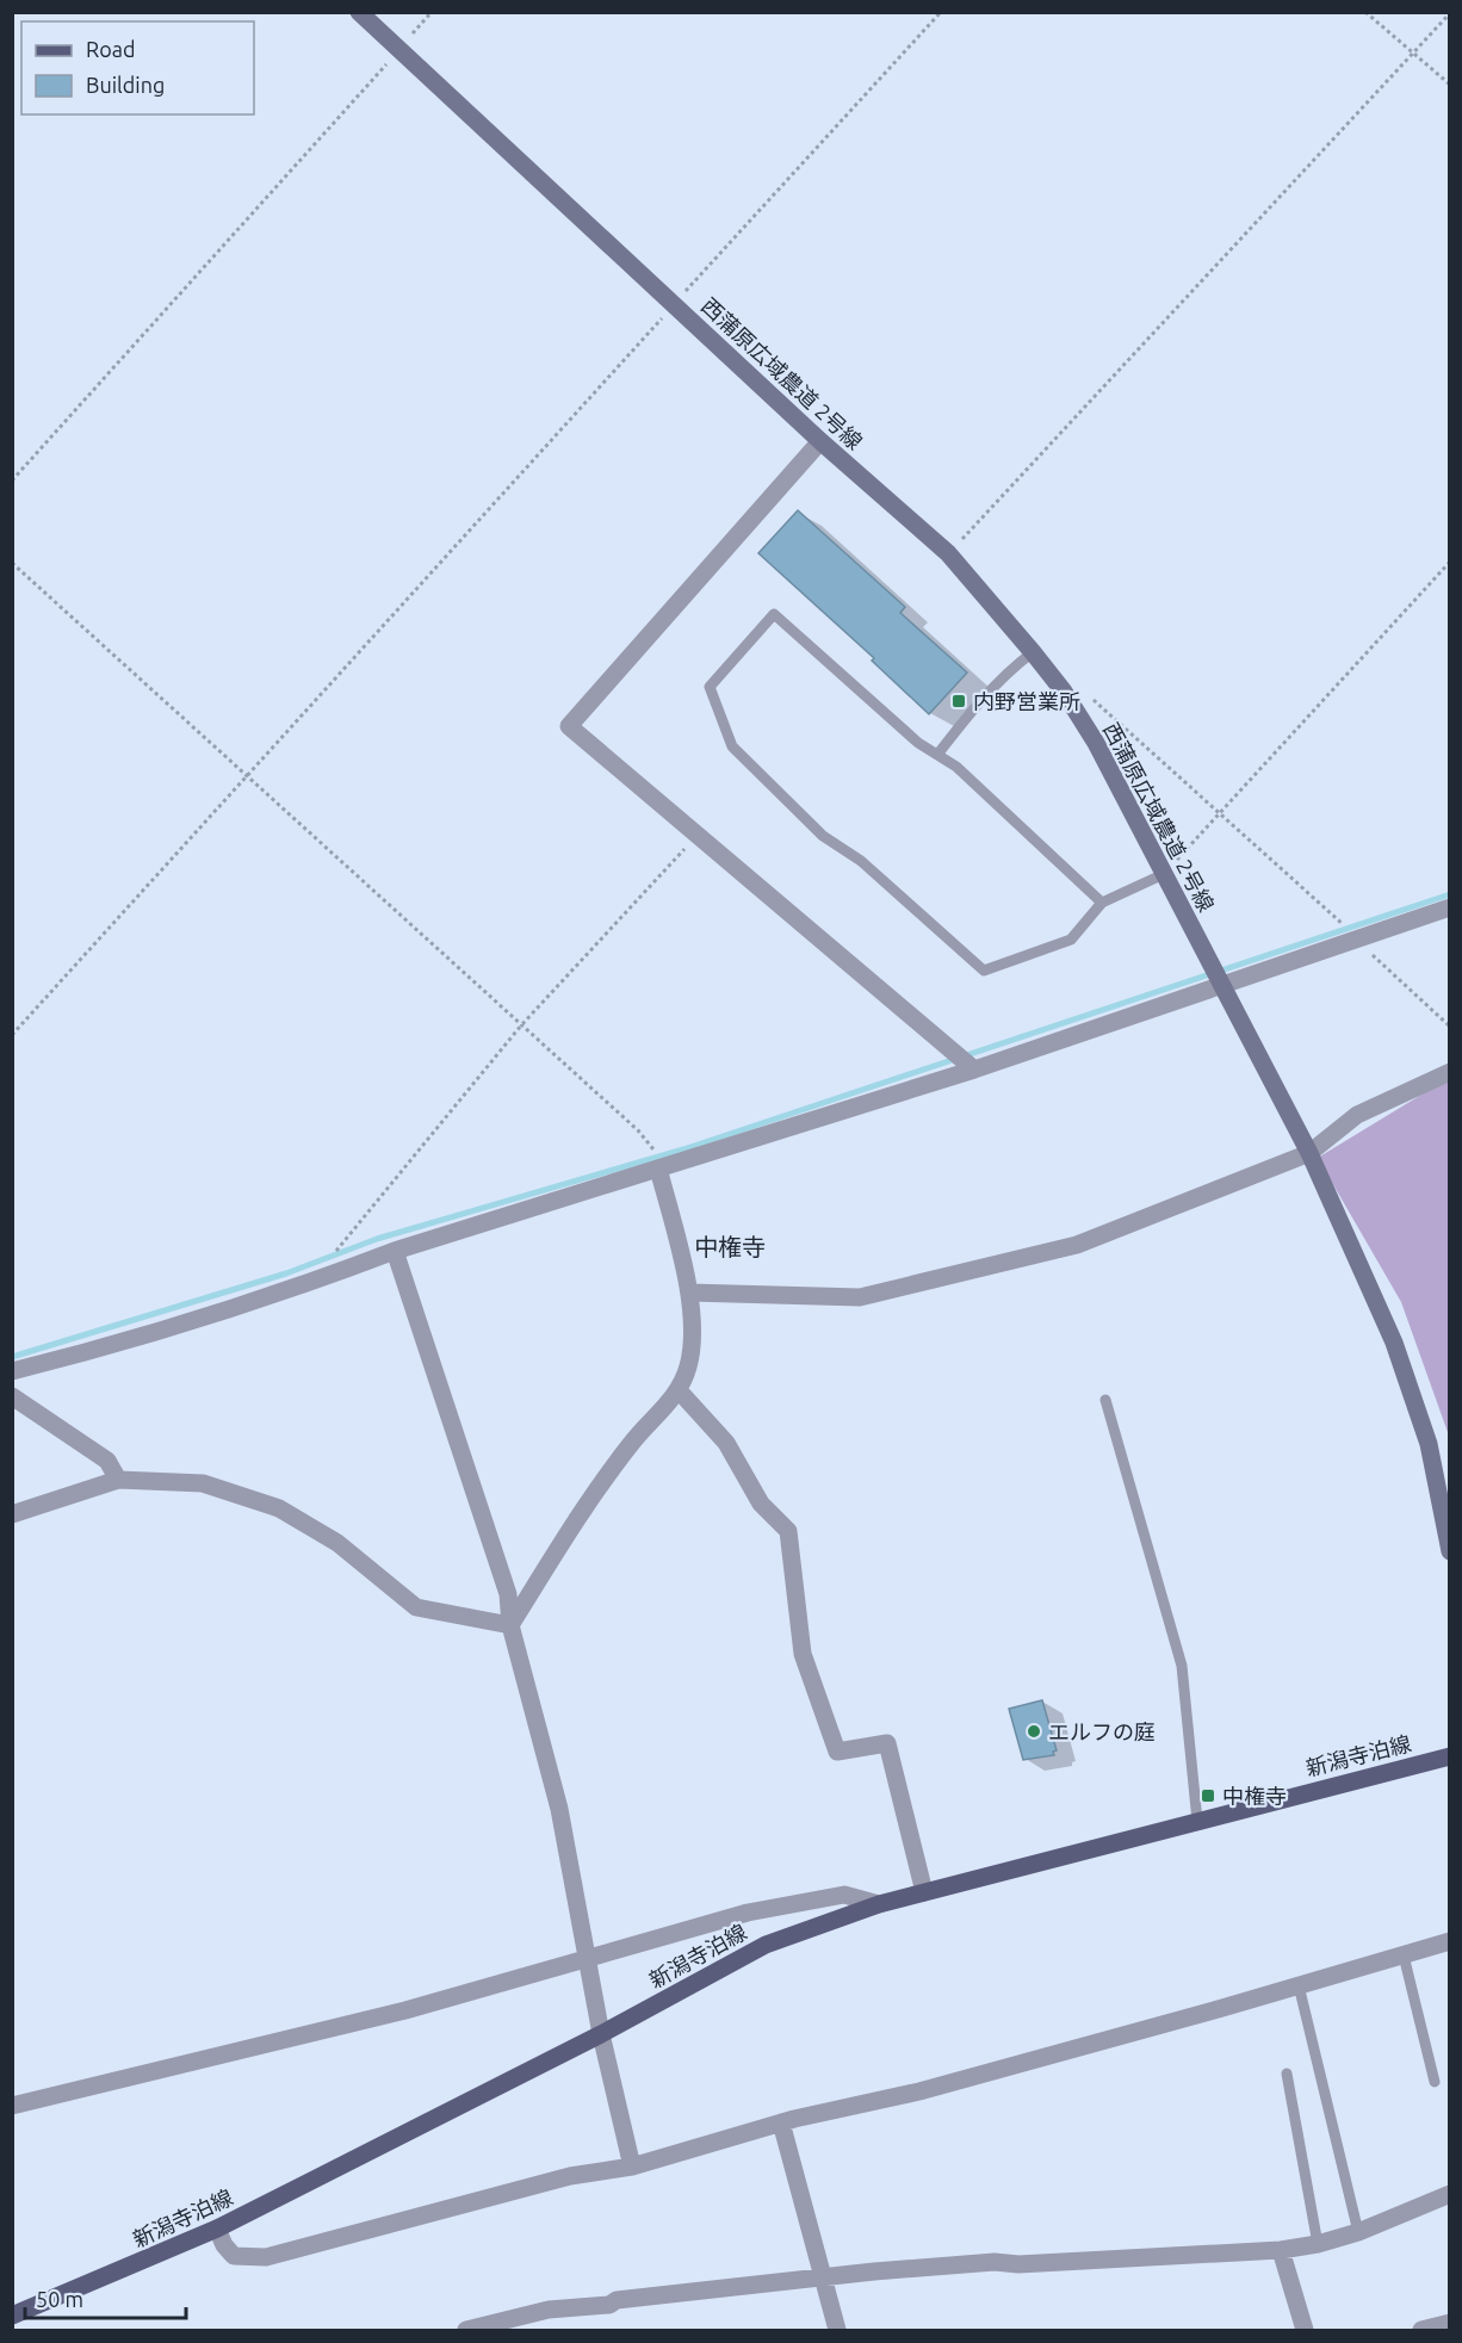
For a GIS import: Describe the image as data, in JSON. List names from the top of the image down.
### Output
{
  "streets": {
    "main road": ["新潟寺泊線"],
    "street": ["西蒲原広域農道 2号線"]
  },
  "districts": ["中権寺"],
  "places": {
    "transit": ["内野営業所", "中権寺"],
    "other": ["エルフの庭"]
  },
  "legend": ["Road", "Building"],
  "scale_bar": "50 m"
}
